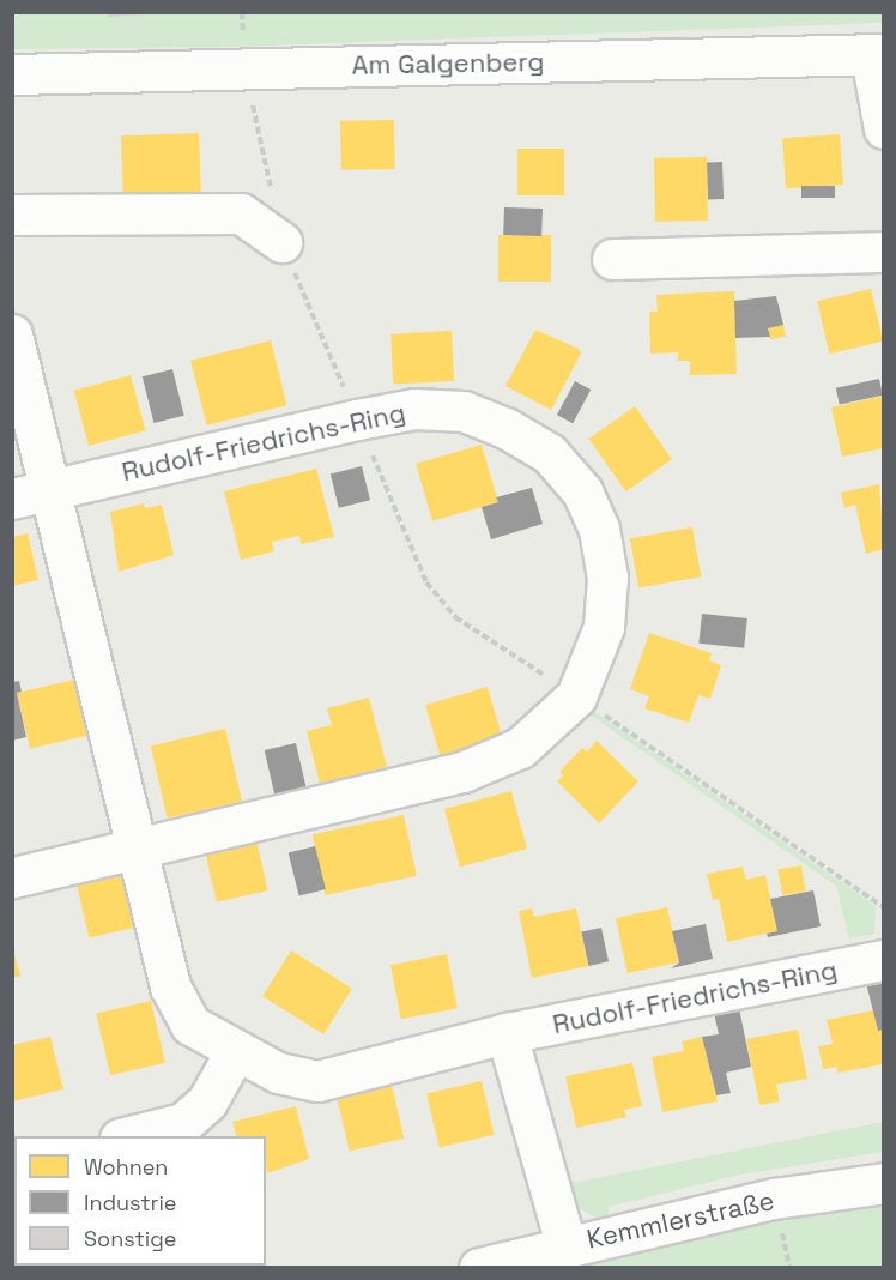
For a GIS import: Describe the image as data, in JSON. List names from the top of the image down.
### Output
{
  "streets": {
    "street": ["Am Galgenberg", "Rudolf-Friedrichs-Ring", "Kemmlerstraße"]
  },
  "legend": ["Wohnen", "Industrie", "Sonstige"]
}
